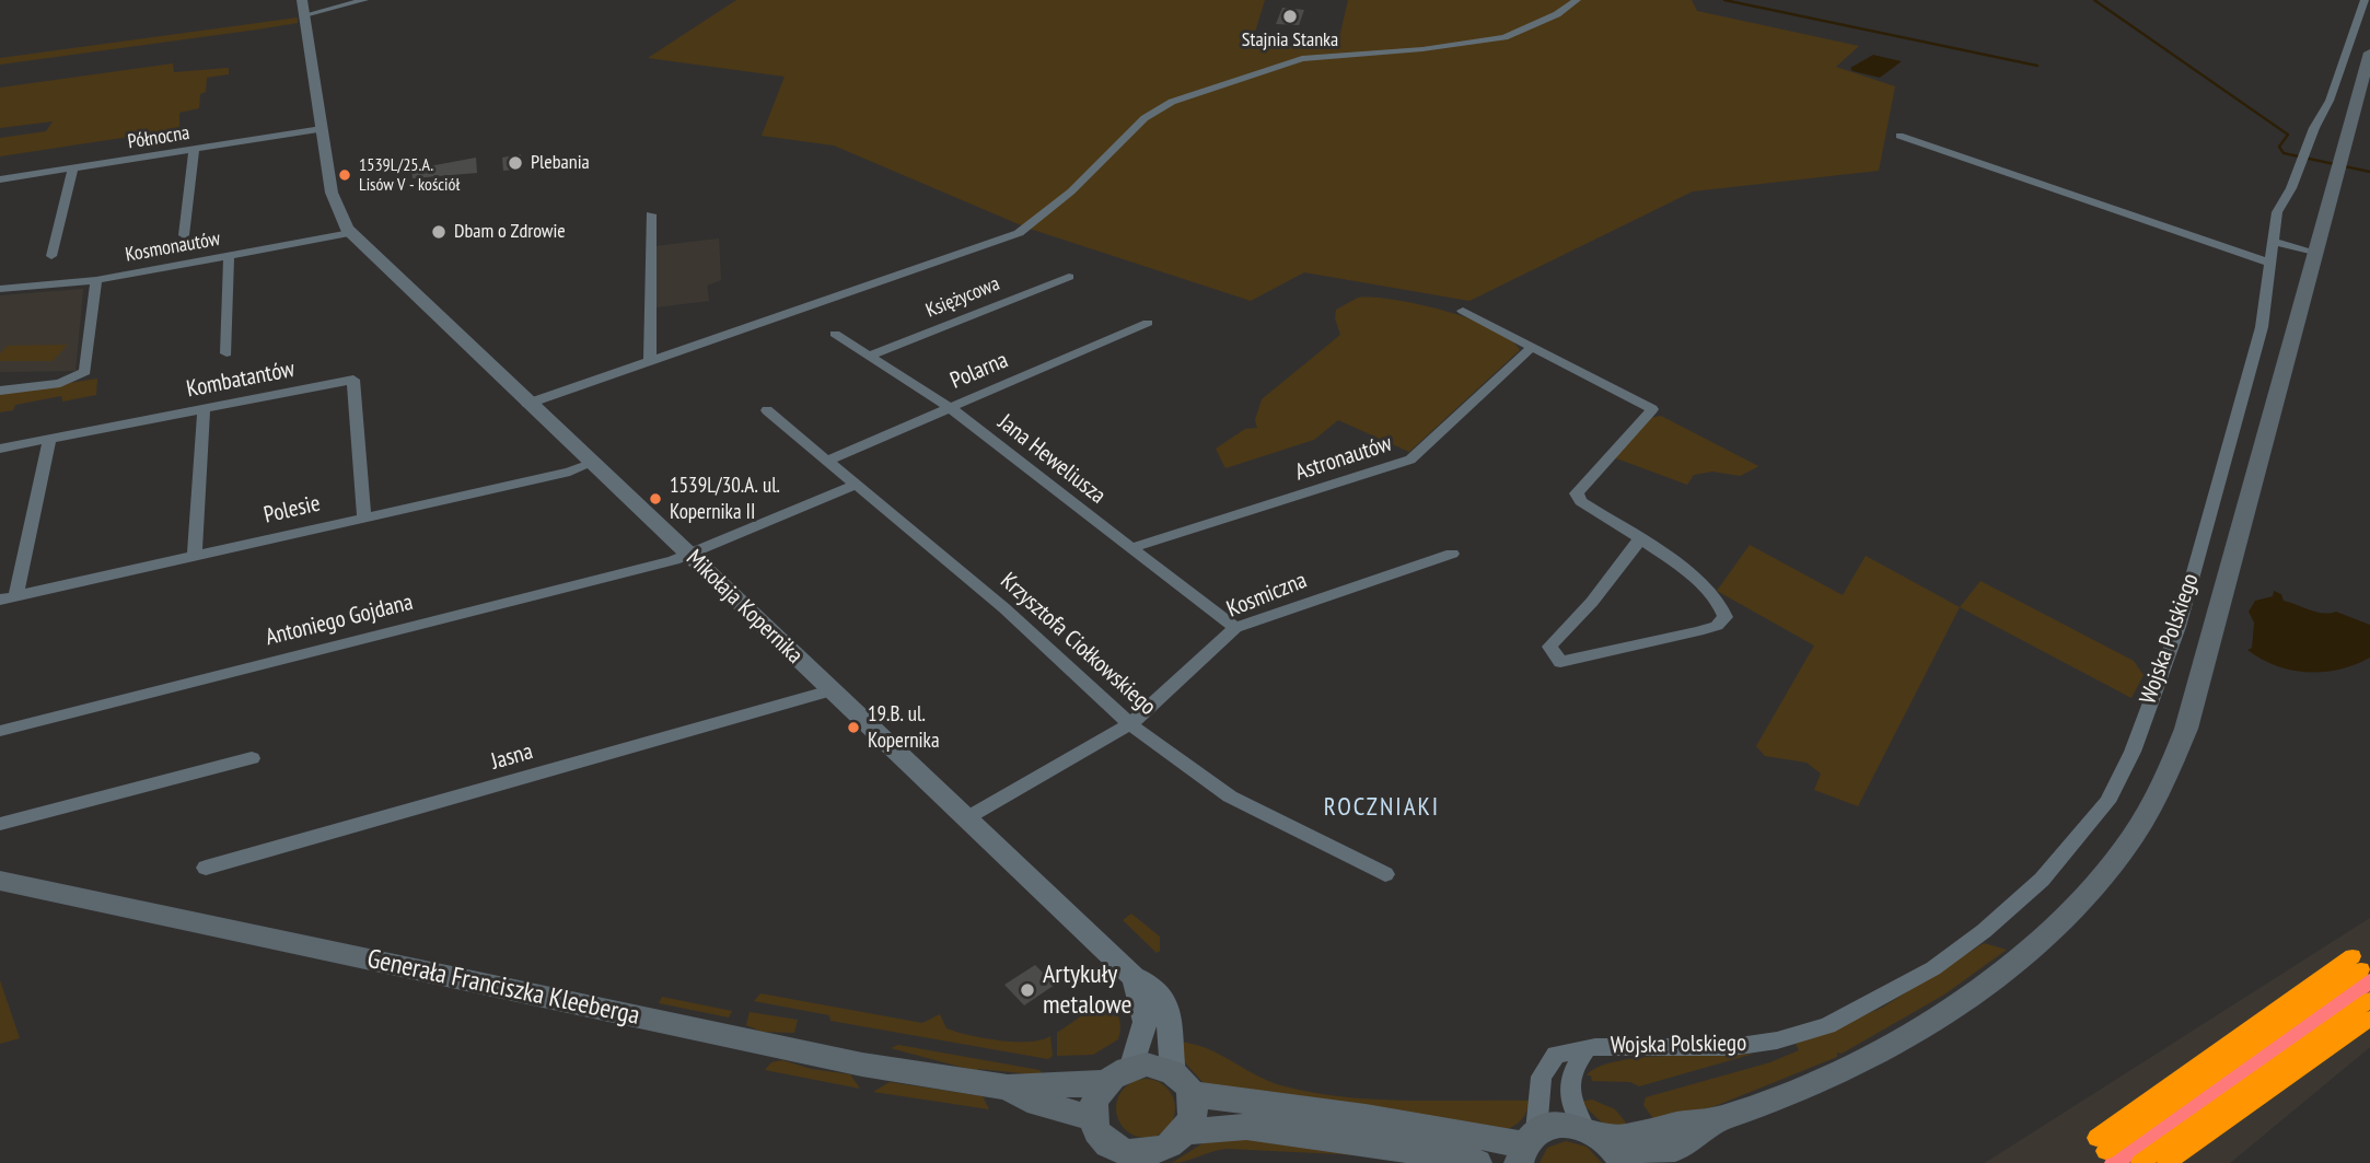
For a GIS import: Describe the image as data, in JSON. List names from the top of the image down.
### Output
{
  "streets": {
    "main road": ["Wojska Polskiego", "Generała Franciszka Kleeberga"],
    "street": [
      "Północna",
      "Kosmonautów",
      "Księżycowa",
      "Polarna",
      "Kombatantów",
      "Astronautów",
      "Jana Heweliusza",
      "Polesie",
      "Kosmiczna",
      "Mikołaja Kopernika",
      "Antoniego Gojdana",
      "Krzysztofa Ciołkowskiego",
      "Jasna"
    ]
  },
  "crossings": [
    ["Północna", "Mikołaja Kopernika"],
    ["Kosmonautów", "Mikołaja Kopernika"],
    ["Księżycowa", "Jana Heweliusza"],
    ["Polarna", "Jana Heweliusza"],
    ["Polarna", "Krzysztofa Ciołkowskiego"],
    ["Kombatantów", "Polesie"],
    ["Astronautów", "Jana Heweliusza"],
    ["Jana Heweliusza", "Kosmiczna"],
    ["Polesie", "Mikołaja Kopernika"],
    ["Kosmiczna", "Mikołaja Kopernika"],
    ["Kosmiczna", "Krzysztofa Ciołkowskiego"],
    ["Mikołaja Kopernika", "Antoniego Gojdana"],
    ["Mikołaja Kopernika", "Jasna"],
    ["Mikołaja Kopernika", "Generała Franciszka Kleeberga"]
  ],
  "districts": ["ROCZNIAKI"],
  "places": [
    "Stajnia Stanka",
    "Plebania",
    "1539L/25.A. Lisów V - kościół",
    "Dbam o Zdrowie",
    "1539L/30.A. ul. Kopernika II",
    "19.B. ul. Kopernika",
    "Artykuły metalowe"
  ]
}
